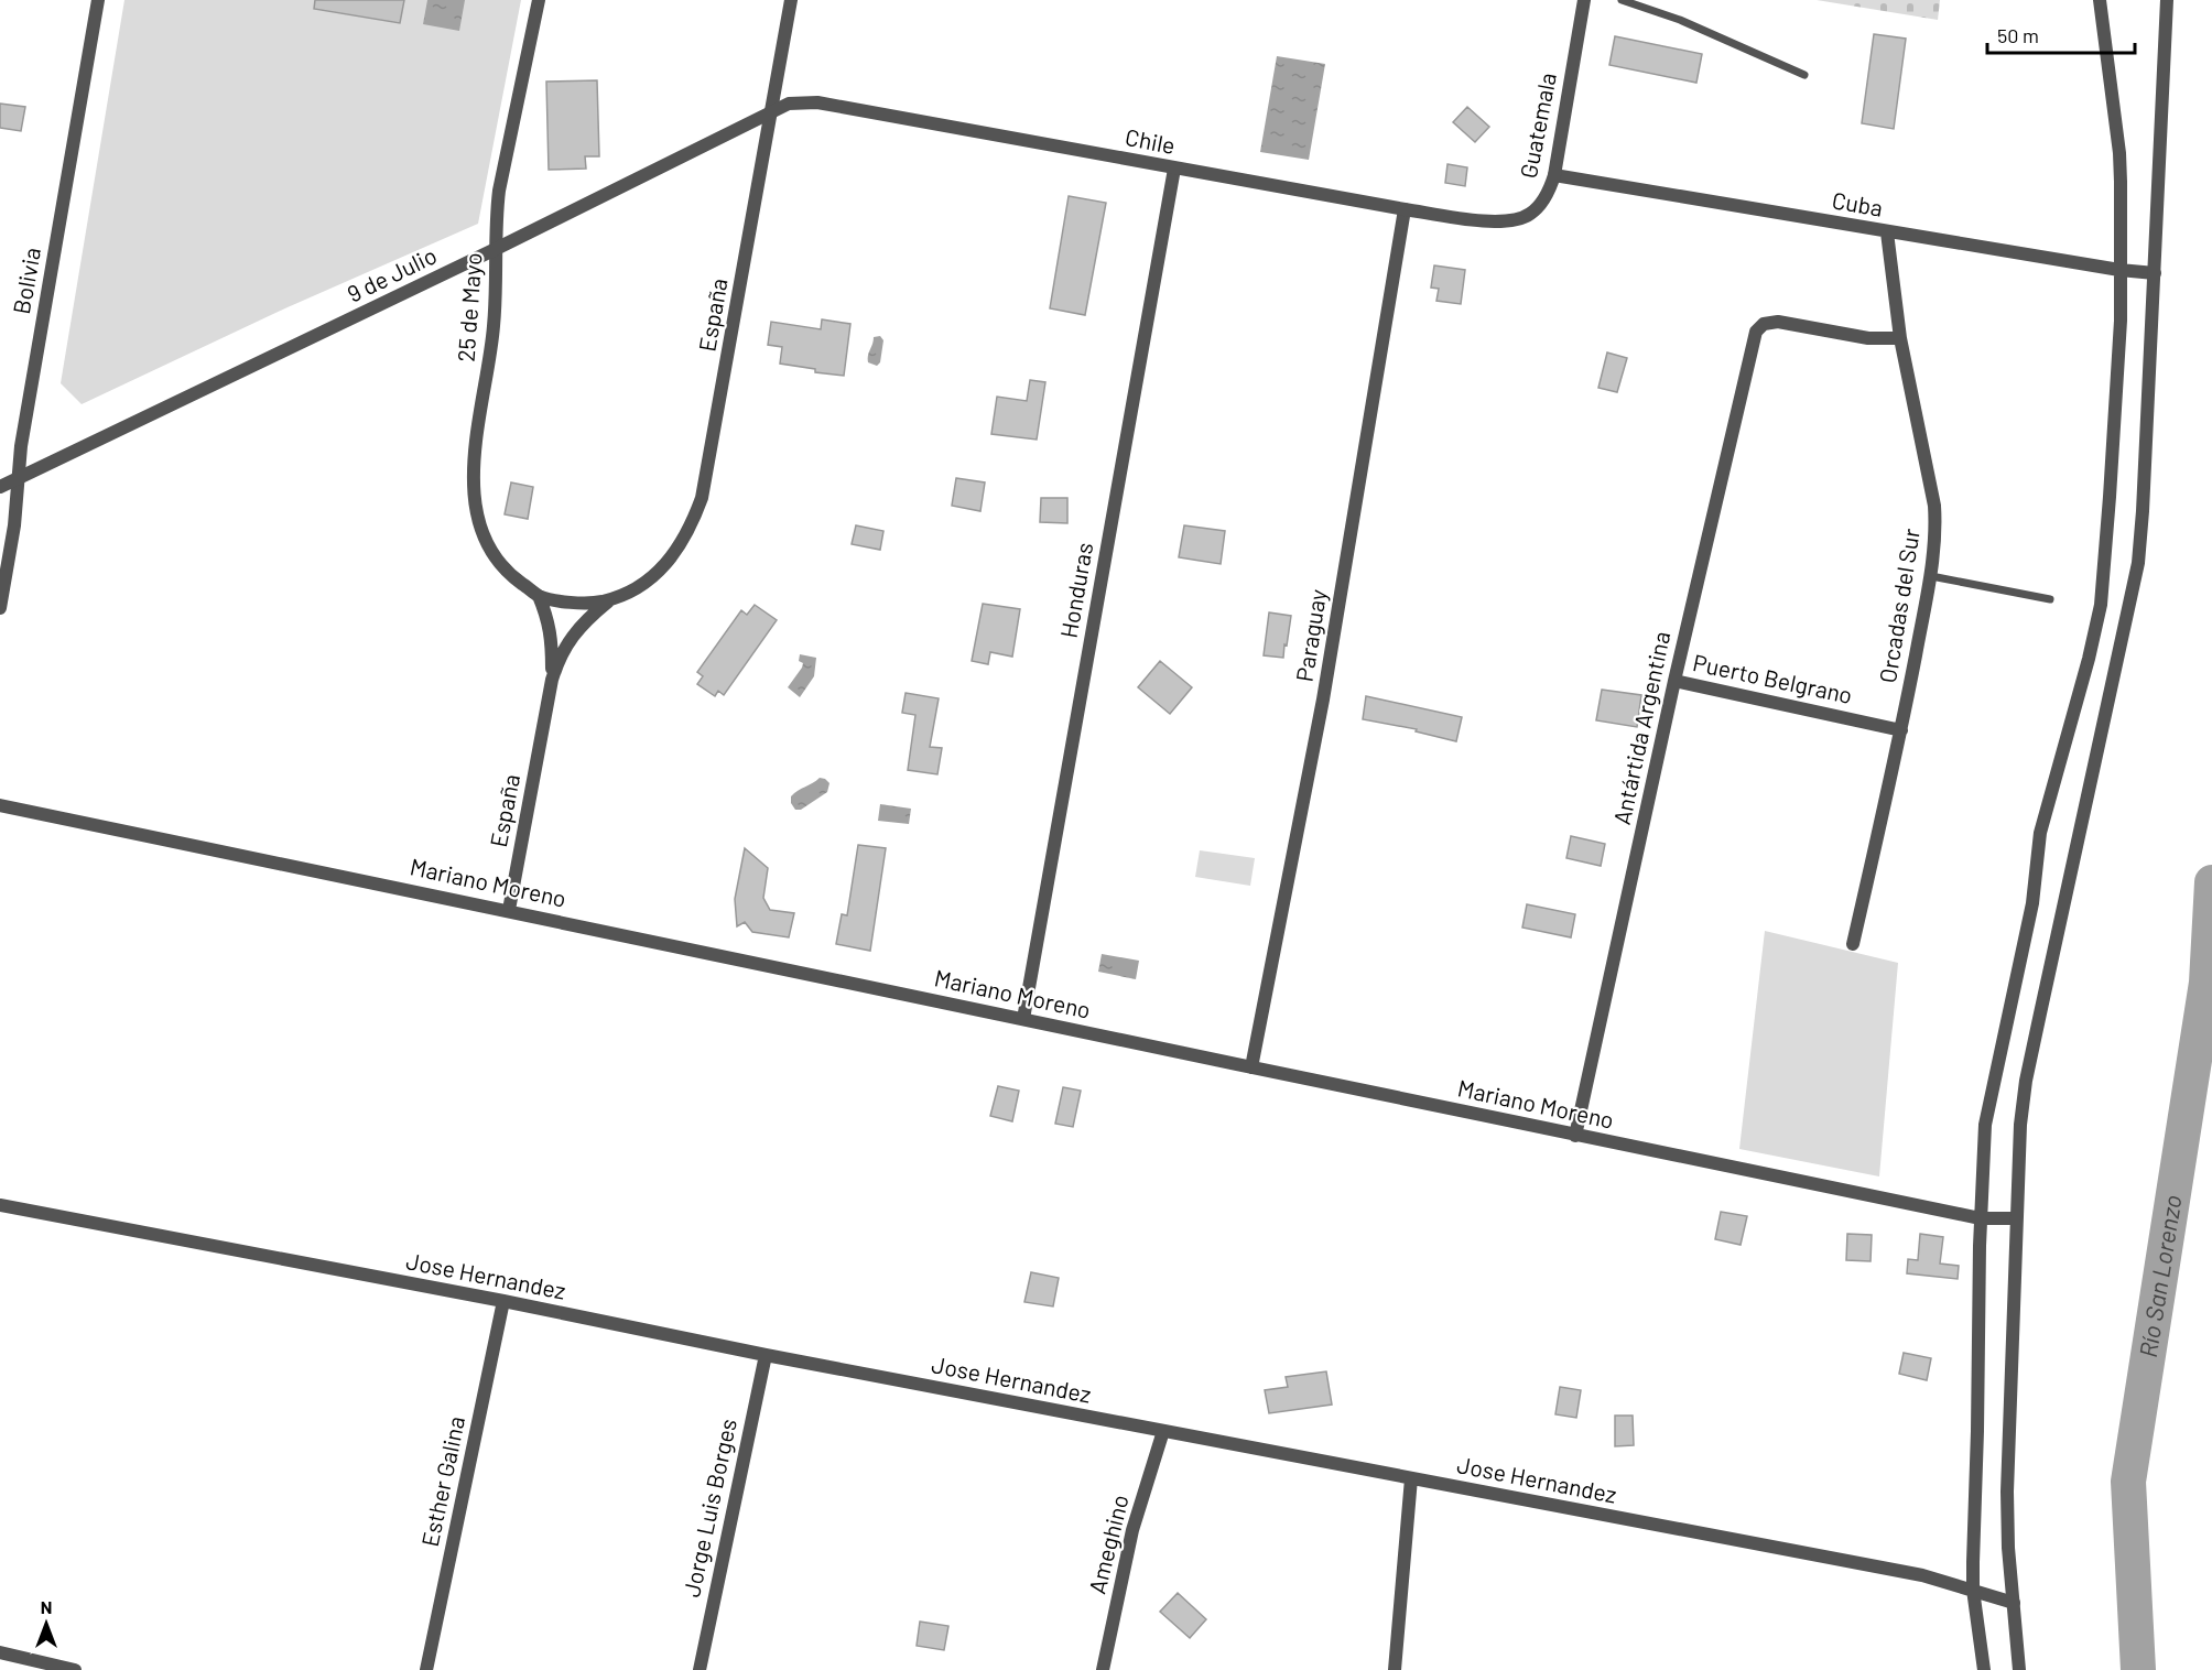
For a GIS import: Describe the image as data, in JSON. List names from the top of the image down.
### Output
{
  "streets": {
    "street": [
      "Guatemala",
      "Chile",
      "Cuba",
      "9 de Julio",
      "Bolivia",
      "25 de Mayo",
      "España",
      "Honduras",
      "Orcadas del Sur",
      "Paraguay",
      "Puerto Belgrano",
      "Antártida Argentina",
      "Mariano Moreno",
      "Jose Hernandez",
      "Esther Galina",
      "Jorge Luis Borges",
      "Ameghino"
    ]
  },
  "crossings": [
    ["Guatemala", "Chile"],
    ["Guatemala", "Cuba"],
    ["Chile", "9 de Julio"],
    ["Chile", "Honduras"],
    ["Chile", "Paraguay"],
    ["Cuba", "Orcadas del Sur"],
    ["9 de Julio", "Bolivia"],
    ["9 de Julio", "25 de Mayo"],
    ["9 de Julio", "España"],
    ["25 de Mayo", "España"],
    ["España", "Mariano Moreno"],
    ["Honduras", "Mariano Moreno"],
    ["Orcadas del Sur", "Puerto Belgrano"],
    ["Orcadas del Sur", "Antártida Argentina"],
    ["Paraguay", "Mariano Moreno"],
    ["Puerto Belgrano", "Antártida Argentina"],
    ["Antártida Argentina", "Mariano Moreno"],
    ["Jose Hernandez", "Esther Galina"],
    ["Jose Hernandez", "Jorge Luis Borges"],
    ["Jose Hernandez", "Ameghino"]
  ],
  "water": ["Río San Lorenzo"],
  "scale_bar": "50 m",
  "north": "top"
}
